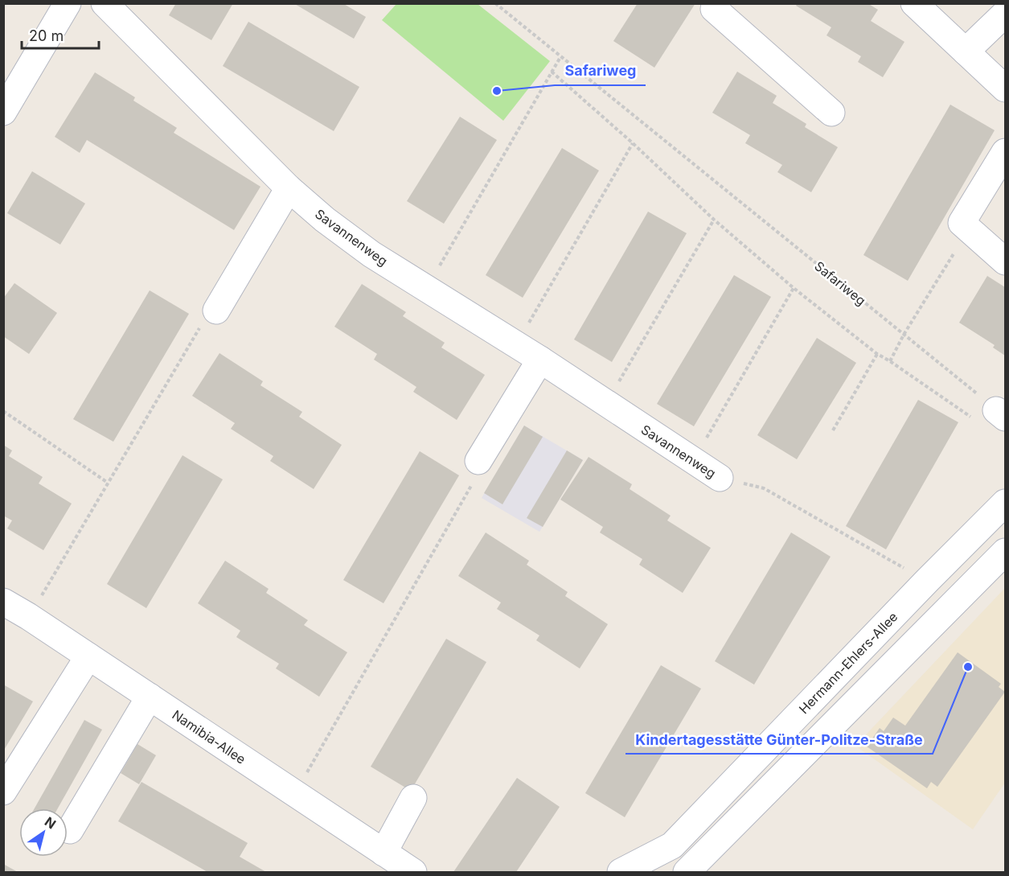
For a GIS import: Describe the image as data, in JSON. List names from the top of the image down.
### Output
{
  "streets": {
    "street": ["Savannenweg", "Hermann-Ehlers-Allee", "Namibia-Allee"],
    "path": ["Safariweg"]
  },
  "crossings": [
    ["Savannenweg", "Hermann-Ehlers-Allee"]
  ],
  "places": ["Safariweg", "Kindertagesstätte Günter-Politze-Straße"],
  "scale_bar": "20 m",
  "north": "top right"
}
